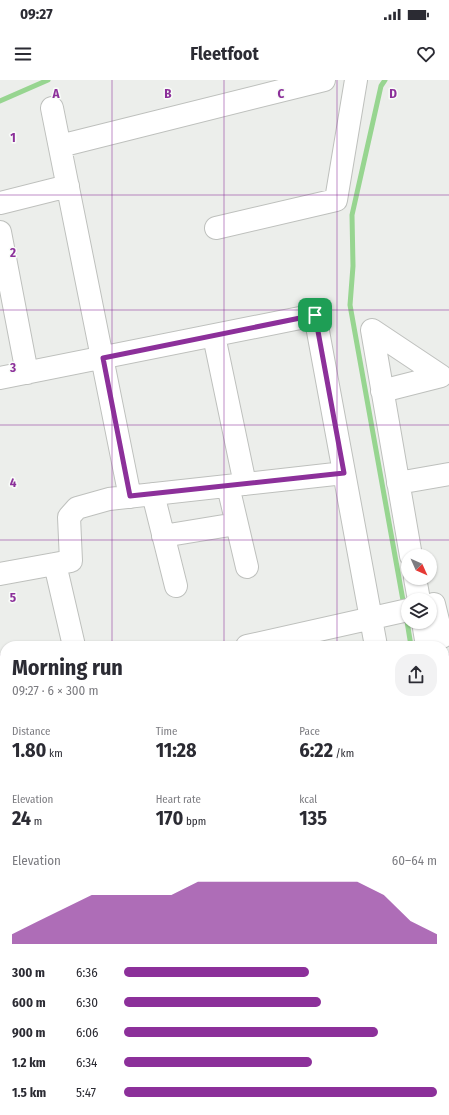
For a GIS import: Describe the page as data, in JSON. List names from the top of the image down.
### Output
{
  "north": "bottom right",
  "page": {
    "status": "09:27",
    "header": "Fleetfoot",
    "heading": ["Morning run", "09:27 · 6 × 300 m"],
    "stats": [
      ["Distance", "1.80 km"],
      ["Time", "11:28"],
      ["Pace", "6:22 /km"],
      ["Elevation", "24 m"],
      ["Heart rate", "170 bpm"],
      ["kcal", "135"]
    ],
    "chart": ["Elevation", "60–64 m"],
    "list": [
      {
        "name": "300 m",
        "note": "6:36"
      },
      {
        "name": "600 m",
        "note": "6:30"
      },
      {
        "name": "900 m",
        "note": "6:06"
      },
      {
        "name": "1.2 km",
        "note": "6:34"
      },
      {
        "name": "1.5 km",
        "note": "5:47"
      }
    ]
  },
  "grid": {
    "columns": [
      "A",
      "B",
      "C",
      "D"
    ],
    "rows": [
      "1",
      "2",
      "3",
      "4",
      "5"
    ]
  }
}
